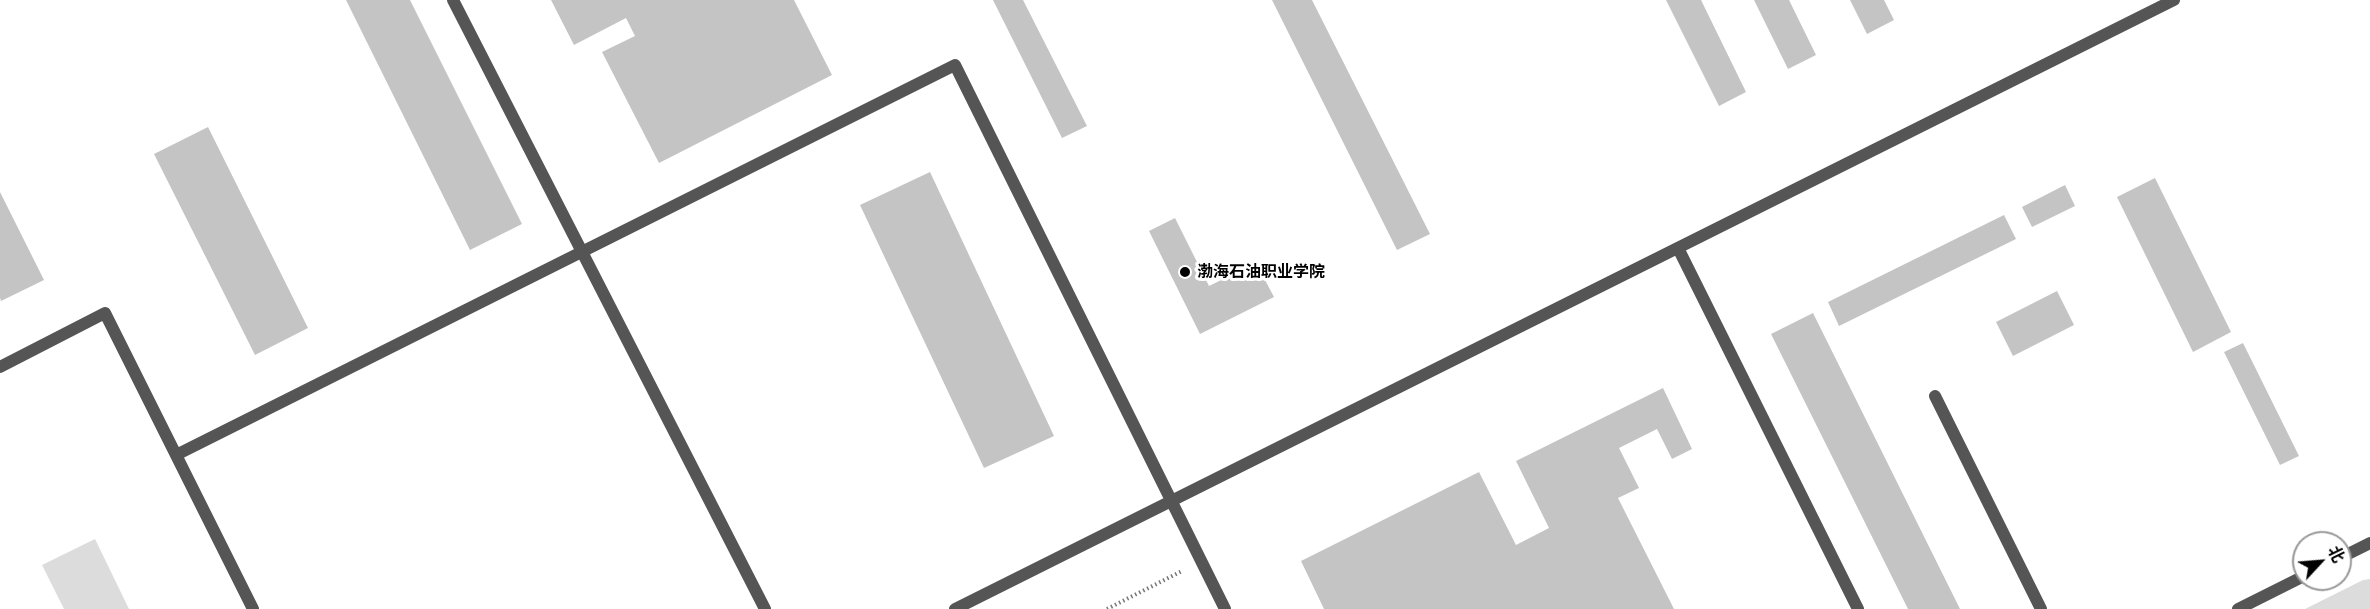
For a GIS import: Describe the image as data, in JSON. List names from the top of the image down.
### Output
{
  "places": ["渤海石油职业学院"],
  "north": "top right"
}
